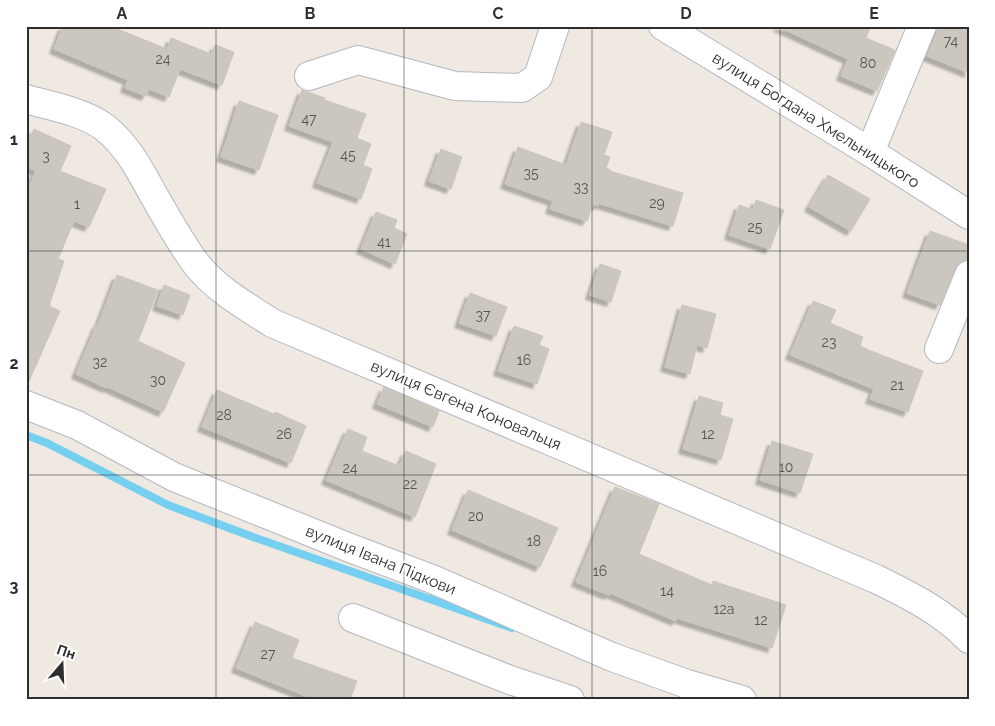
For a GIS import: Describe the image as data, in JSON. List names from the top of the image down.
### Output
{
  "streets": {
    "street": ["вулиця Богдана Хмельницького", "вулиця Євгена Коновальця", "вулиця Івана Підкови"]
  },
  "house_numbers": [
    "74",
    "24",
    "80",
    "47",
    "45",
    "3",
    "35",
    "33",
    "29",
    "1",
    "25",
    "41",
    "37",
    "23",
    "16",
    "32",
    "30",
    "21",
    "28",
    "26",
    "12",
    "10",
    "24",
    "22",
    "20",
    "18",
    "16",
    "14",
    "12а",
    "12",
    "27"
  ],
  "north": "top",
  "grid": {
    "columns": [
      "A",
      "B",
      "C",
      "D",
      "E"
    ],
    "rows": ["1", "2", "3"]
  }
}
